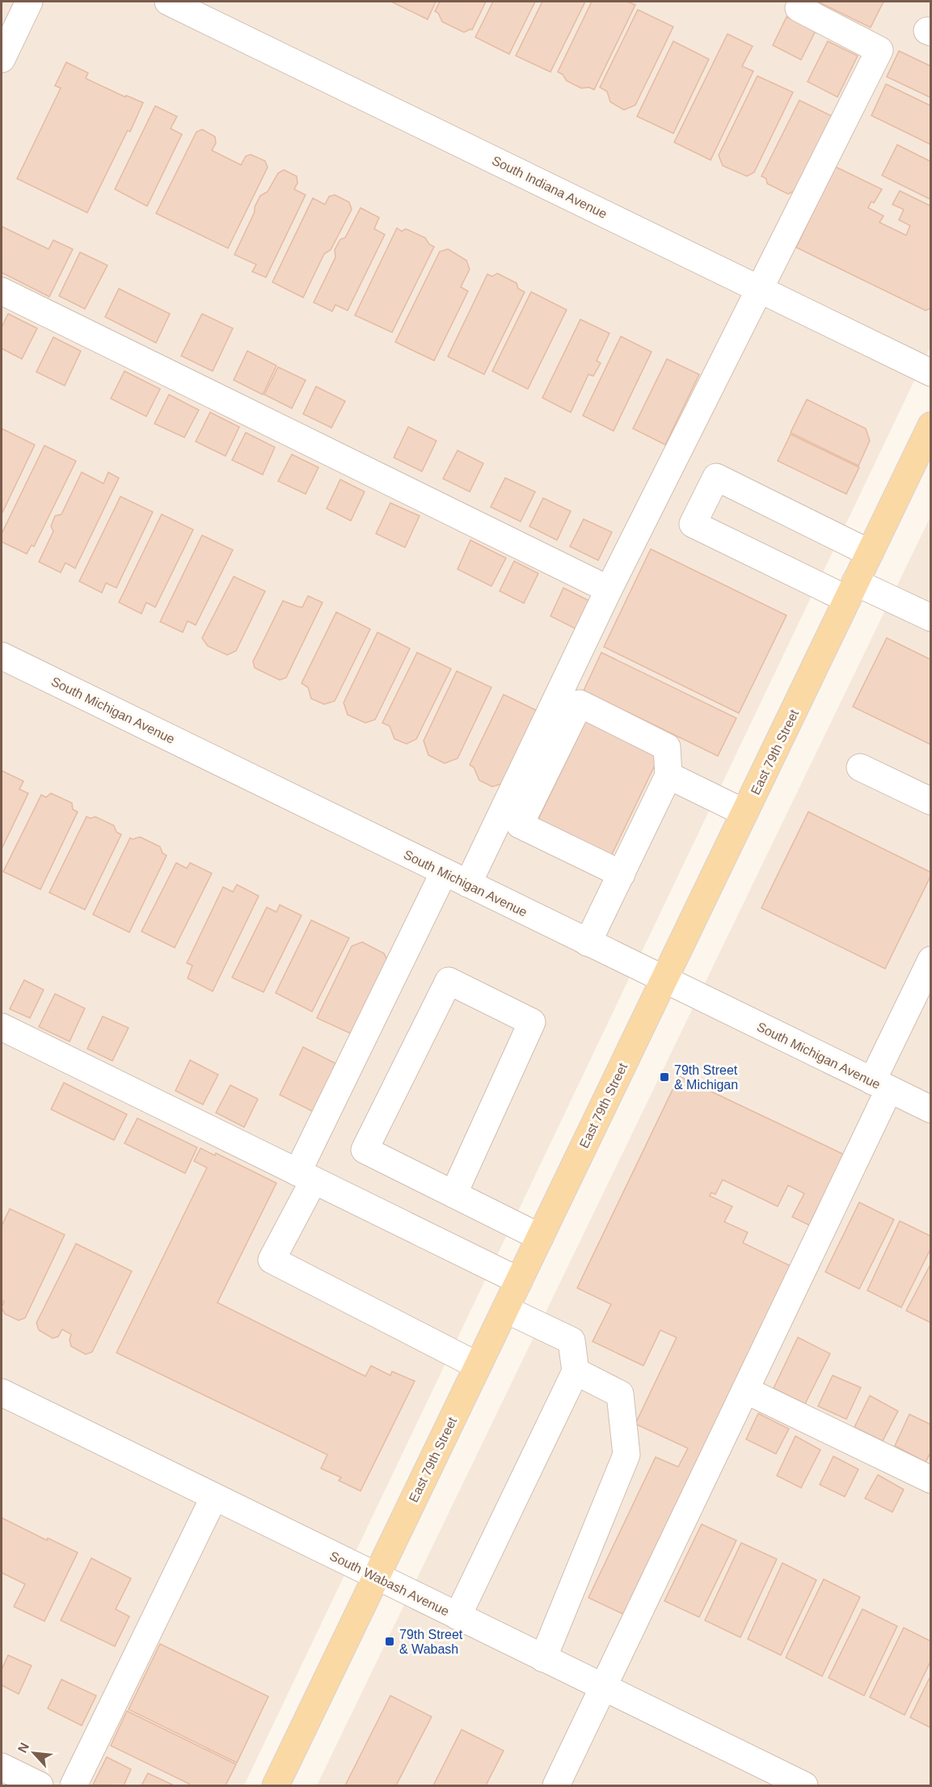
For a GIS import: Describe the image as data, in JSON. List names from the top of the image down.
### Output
{
  "streets": {
    "main road": ["East 79th Street"],
    "street": ["South Indiana Avenue", "South Michigan Avenue", "South Wabash Avenue"]
  },
  "crossings": [
    ["South Michigan Avenue", "East 79th Street"],
    ["East 79th Street", "South Wabash Avenue"]
  ],
  "places": {
    "transit": ["79th Street & Michigan", "79th Street & Wabash"]
  },
  "north": "top left"
}
